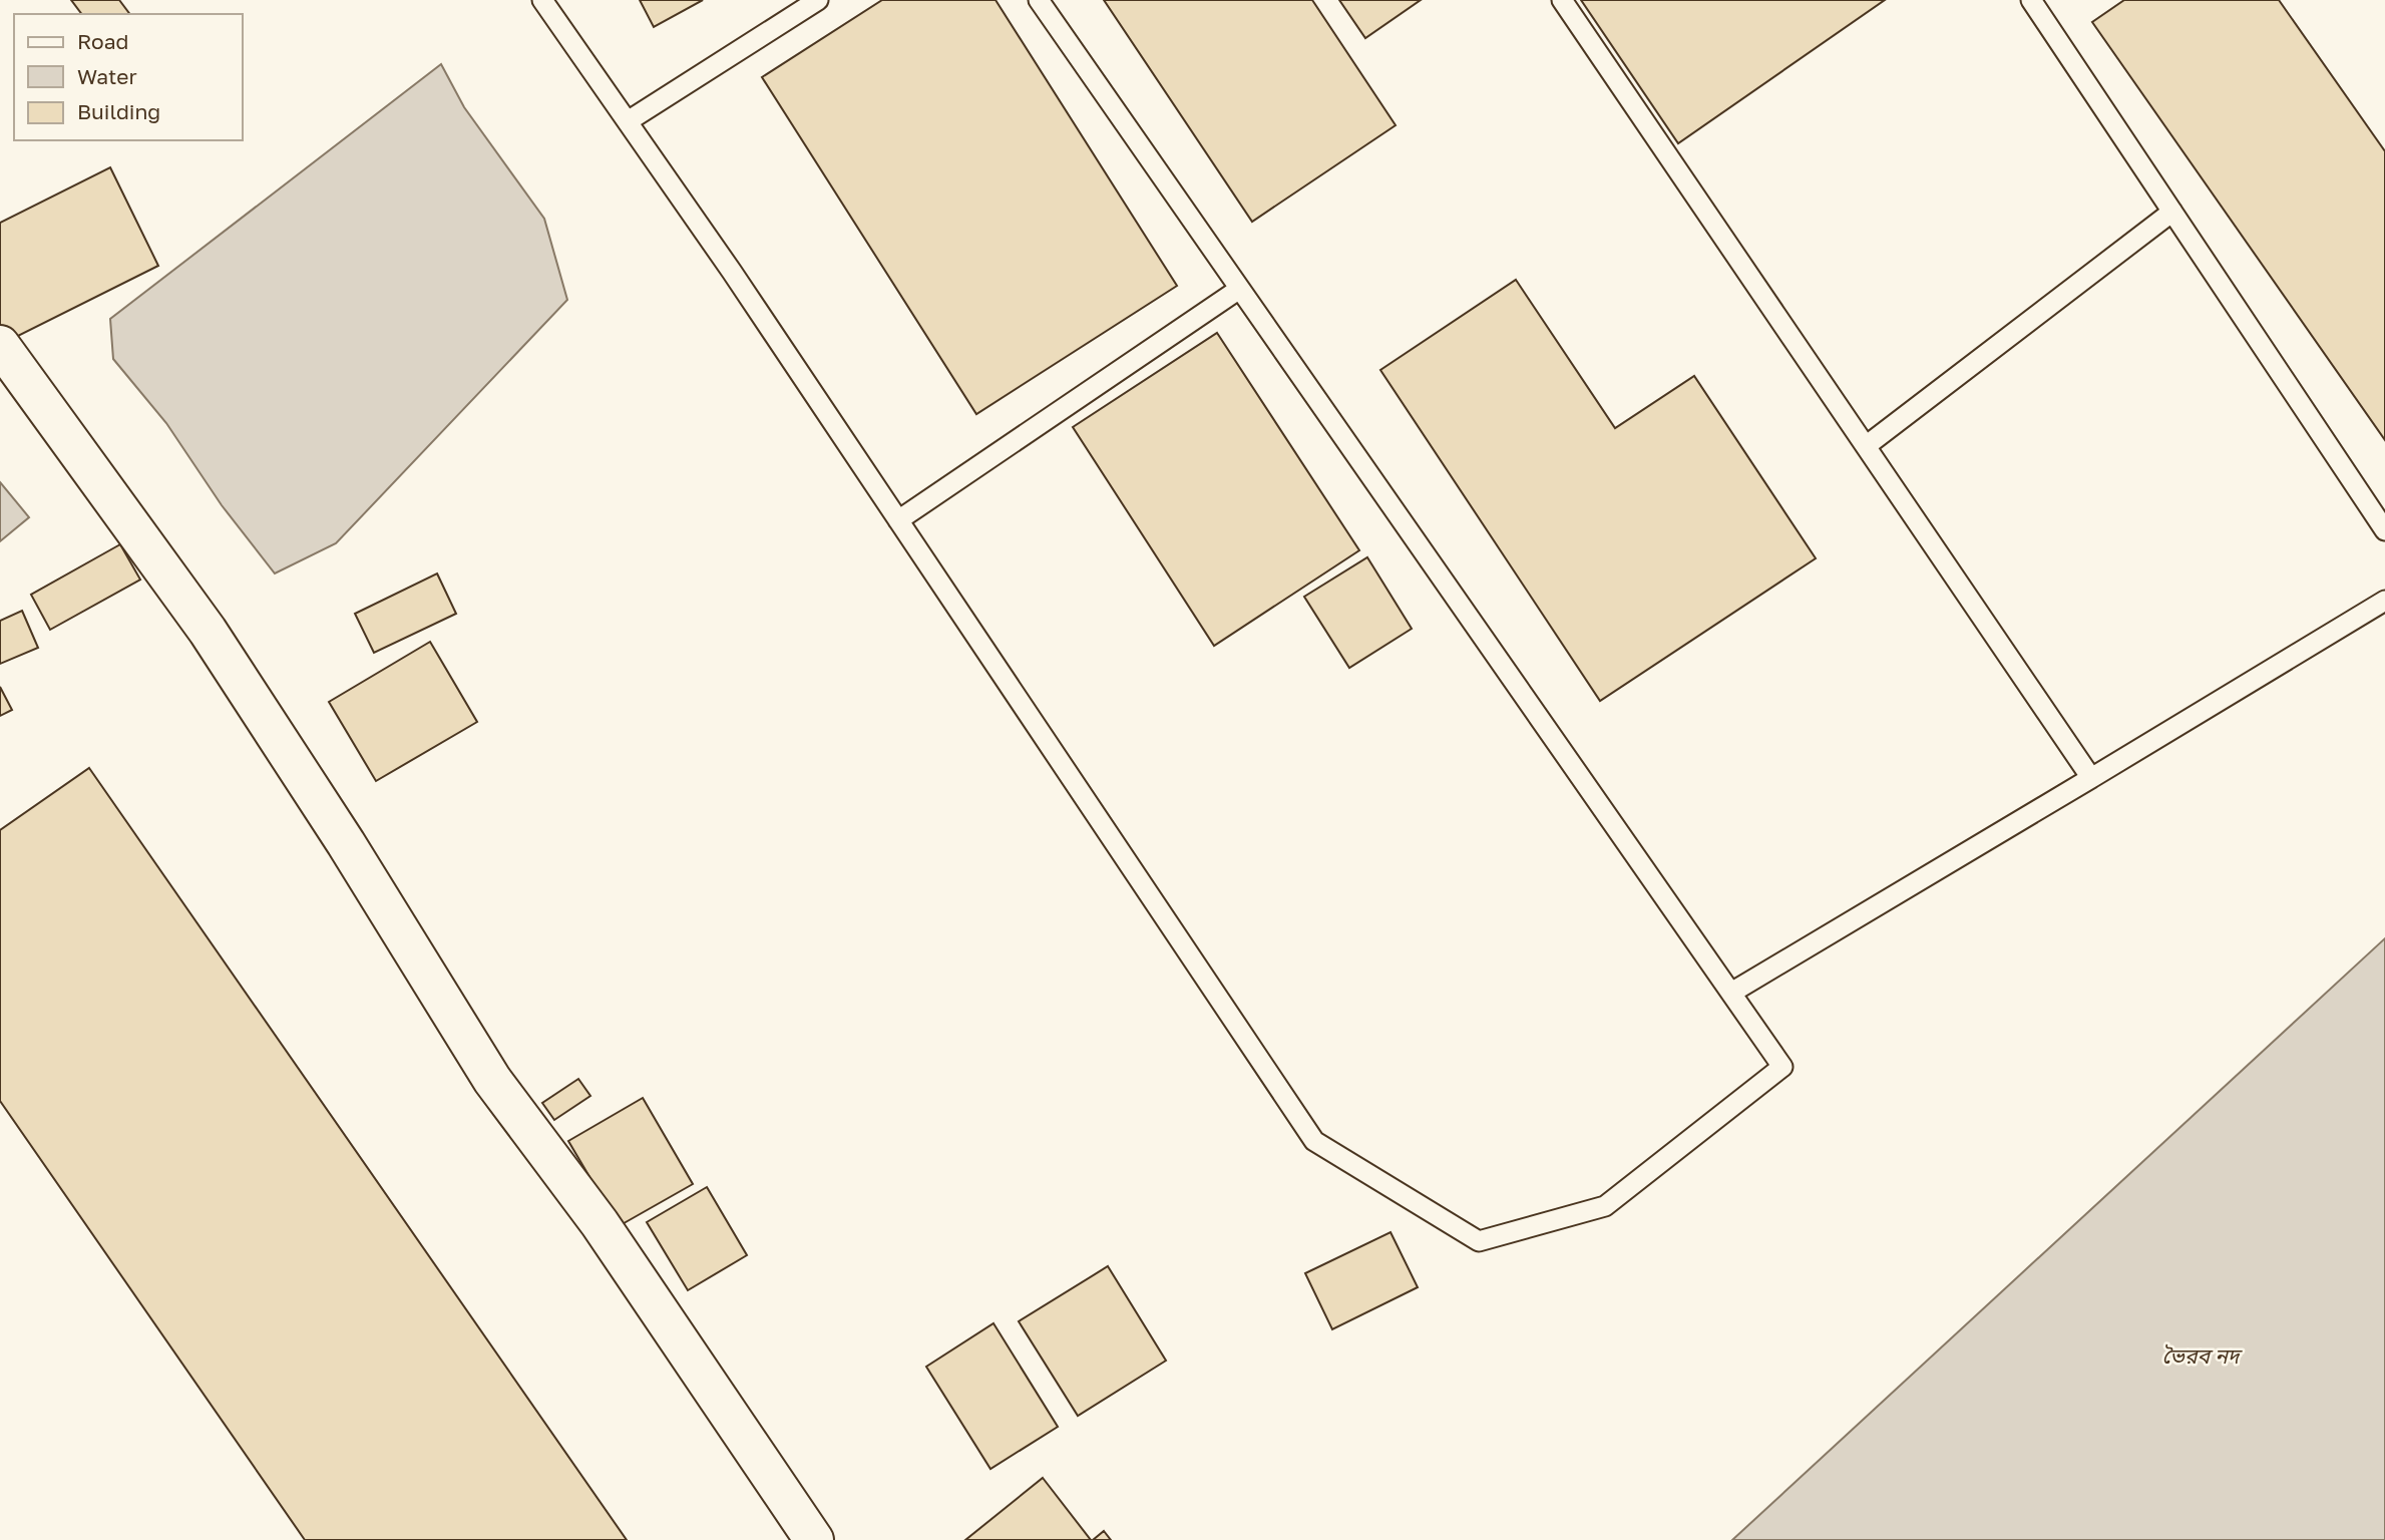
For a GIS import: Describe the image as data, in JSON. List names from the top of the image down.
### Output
{
  "water": ["ভৈরব নদ"],
  "legend": ["Road", "Water", "Building"]
}
